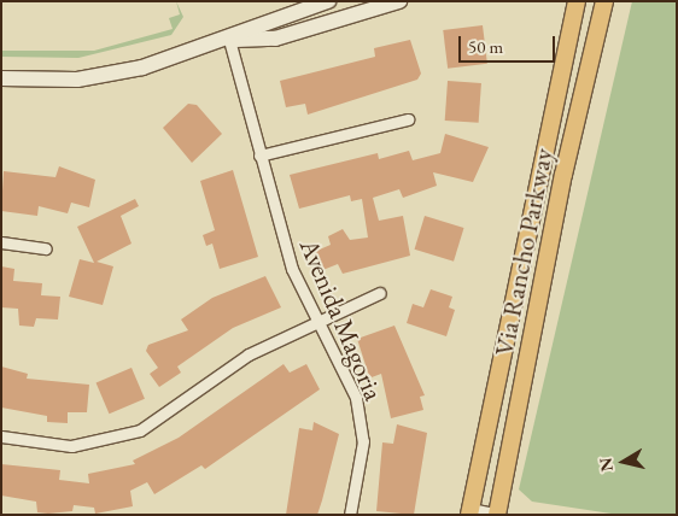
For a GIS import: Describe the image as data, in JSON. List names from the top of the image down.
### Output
{
  "streets": {
    "main road": ["Via Rancho Parkway"],
    "street": ["Avenida Magoria"]
  },
  "scale_bar": "50 m",
  "north": "left"
}
